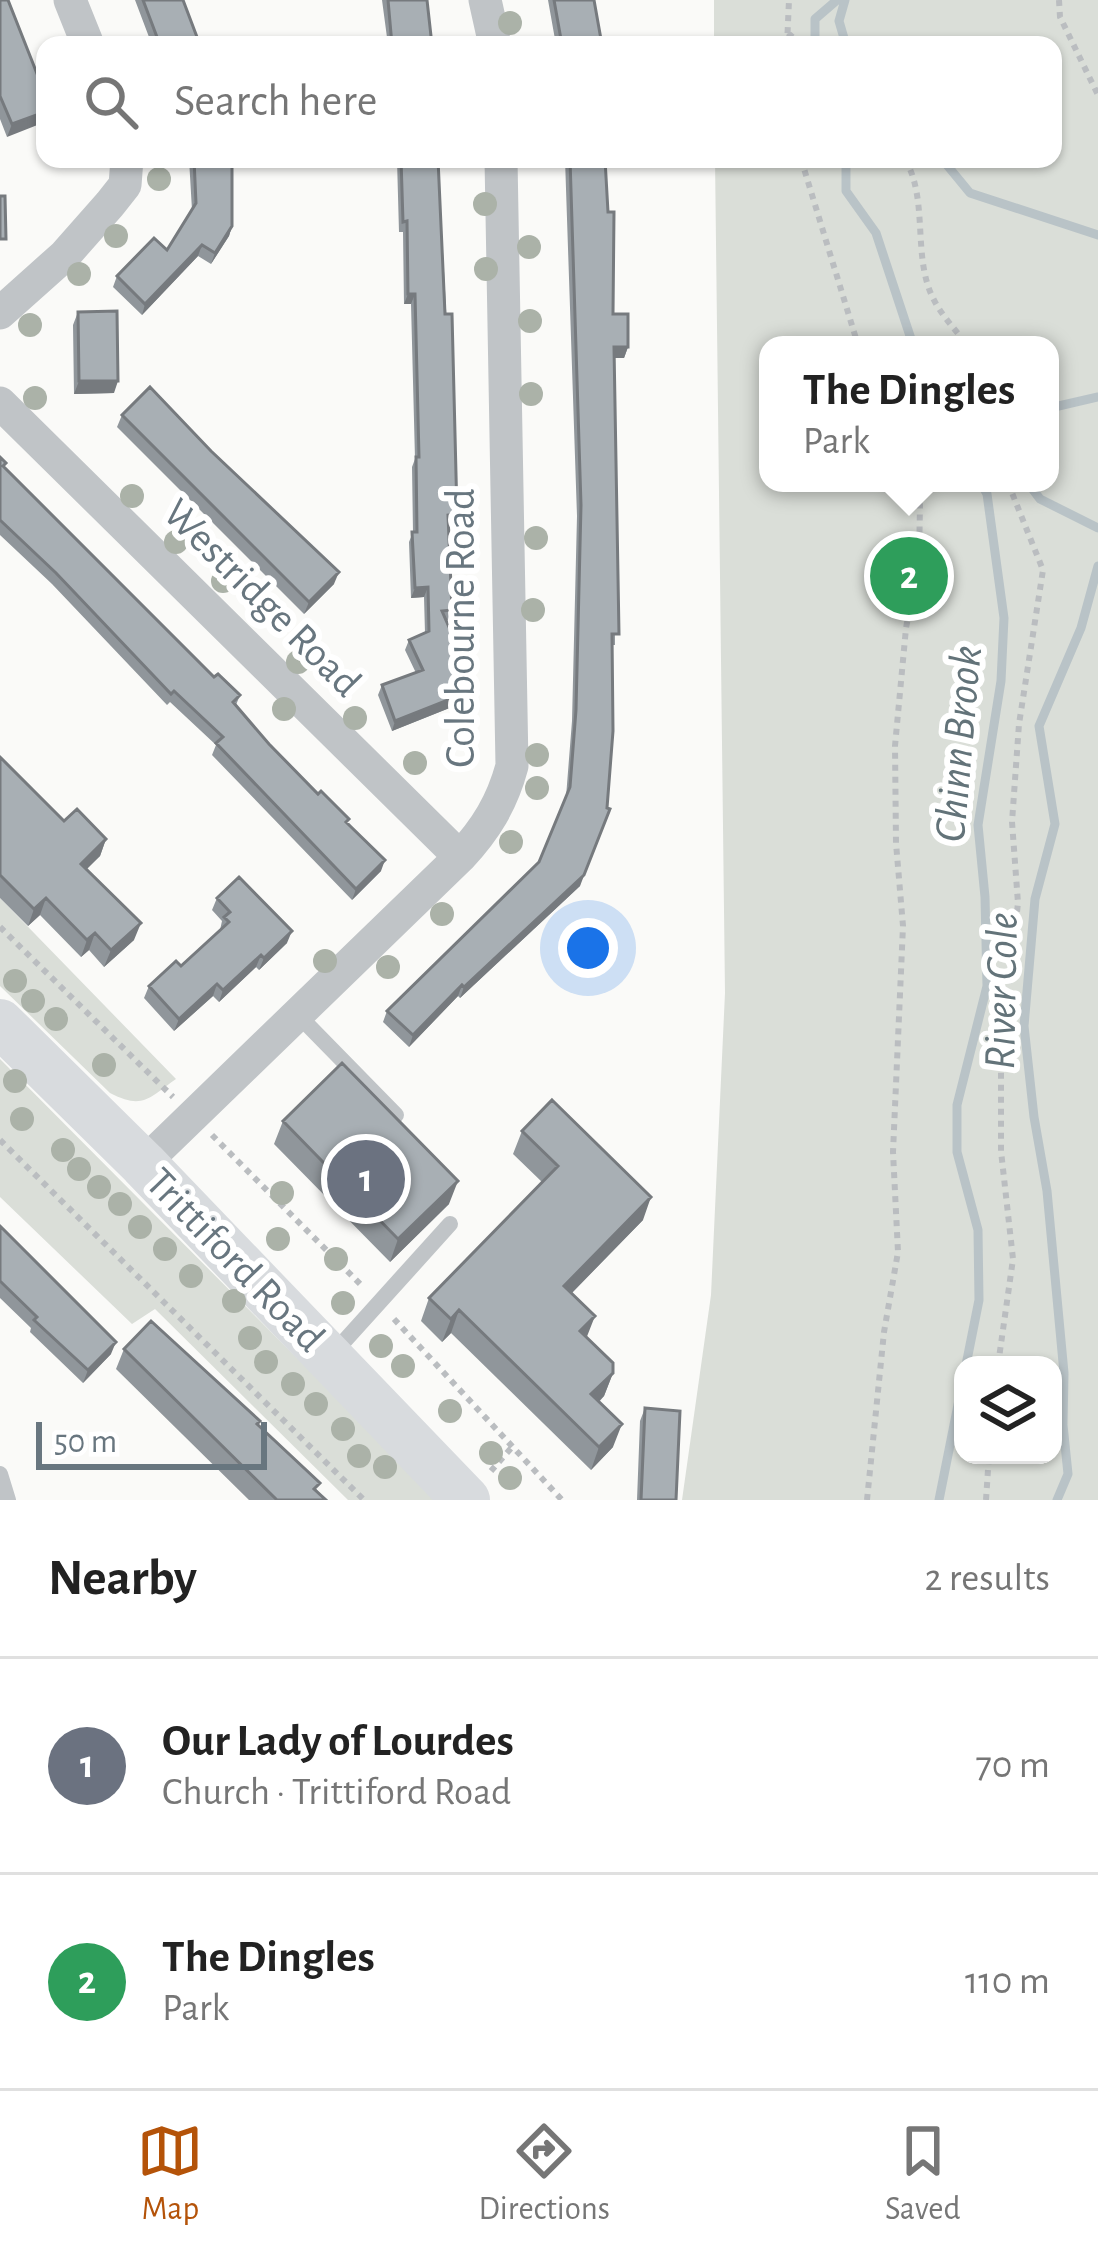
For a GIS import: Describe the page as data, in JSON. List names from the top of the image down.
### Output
{
  "streets": {
    "street": ["Westridge Road", "Colebourne Road", "Trittiford Road"]
  },
  "crossings": [
    ["Westridge Road", "Colebourne Road"],
    ["Colebourne Road", "Trittiford Road"]
  ],
  "water": ["Chinn Brook", "River Cole"],
  "scale_bar": "50 m",
  "page": {
    "search": "Search here",
    "popup": ["The Dingles", "Park"],
    "pins": ["2", "1"],
    "scale": "50 m",
    "heading": ["Nearby", "2 results"],
    "list": [
      {
        "mark": "1",
        "name": "Our Lady of Lourdes",
        "note": "Church · Trittiford Road",
        "value": "70 m"
      },
      {
        "mark": "2",
        "name": "The Dingles",
        "note": "Park",
        "value": "110 m"
      }
    ],
    "nav": ["Map", "Directions", "Saved"]
  }
}
